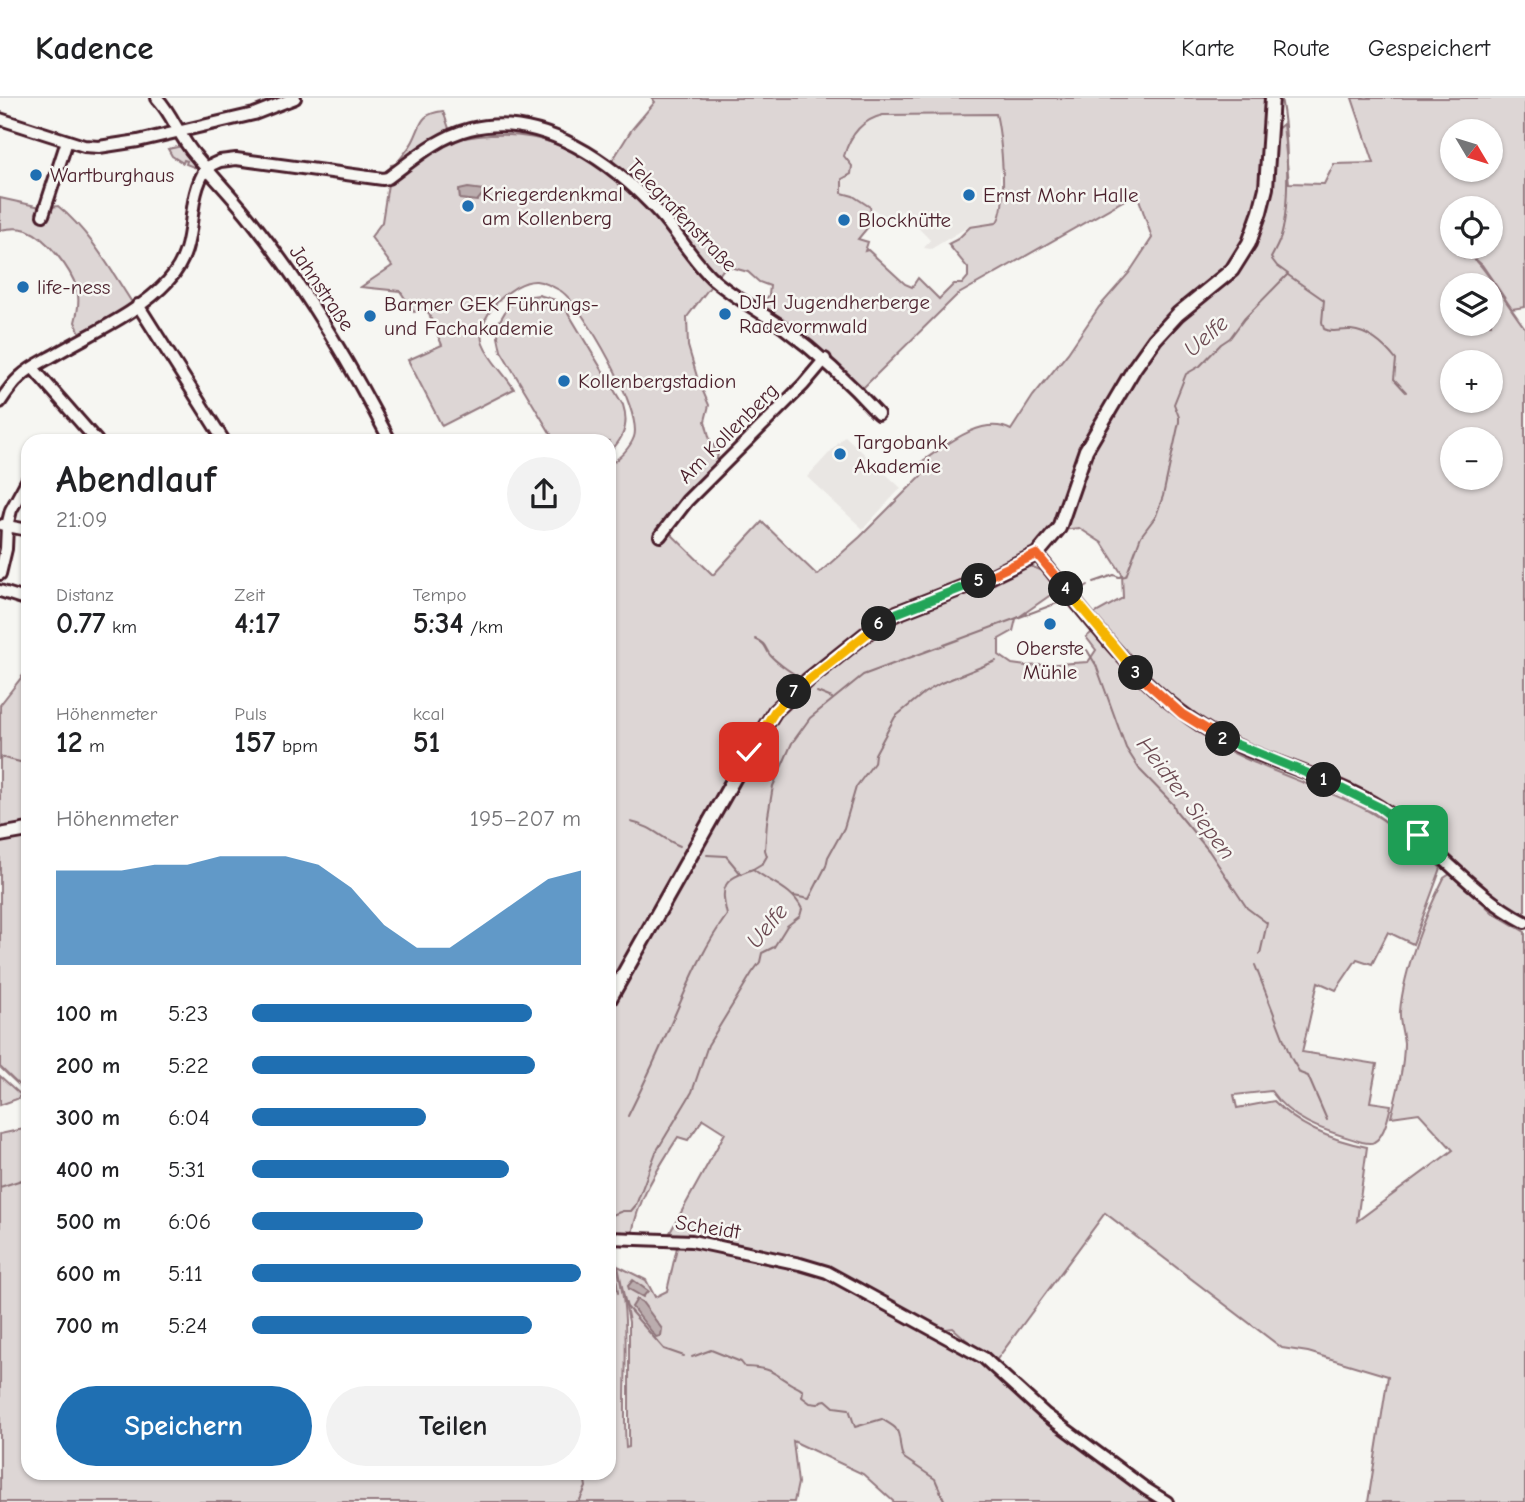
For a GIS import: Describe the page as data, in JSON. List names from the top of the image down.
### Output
{
  "streets": {
    "street": [
      "Telegrafenstraße",
      "Jahnstraße",
      "Am Kollenberg",
      "Scheidt"
    ]
  },
  "crossings": [
    ["Telegrafenstraße", "Jahnstraße"],
    ["Telegrafenstraße", "Am Kollenberg"]
  ],
  "water": ["Uelfe", "Heidter Siepen"],
  "places": [
    "Wartburghaus",
    "Ernst Mohr Halle",
    "Kriegerdenkmal am Kollenberg",
    "Blockhütte",
    "life-ness",
    "DJH Jugendherberge Radevormwald",
    "Barmer GEK Führungs- und Fachakademie",
    "Kollenbergstadion",
    "Targobank Akademie",
    "Oberste Mühle"
  ],
  "north": "bottom right",
  "page": {
    "header": "Kadence",
    "nav": ["Karte", "Route", "Gespeichert"],
    "map_buttons": ["+", "−"],
    "heading": ["Abendlauf", "21:09"],
    "stats": [
      ["Distanz", "0.77 km"],
      ["Zeit", "4:17"],
      ["Tempo", "5:34 /km"],
      ["Höhenmeter", "12 m"],
      ["Puls", "157 bpm"],
      ["kcal", "51"]
    ],
    "pins": [
      "5",
      "4",
      "6",
      "3",
      "7",
      "2",
      "1"
    ],
    "chart": ["Höhenmeter", "195–207 m"],
    "list": [
      {
        "name": "100 m",
        "note": "5:23"
      },
      {
        "name": "200 m",
        "note": "5:22"
      },
      {
        "name": "300 m",
        "note": "6:04"
      },
      {
        "name": "400 m",
        "note": "5:31"
      },
      {
        "name": "500 m",
        "note": "6:06"
      },
      {
        "name": "600 m",
        "note": "5:11"
      },
      {
        "name": "700 m",
        "note": "5:24"
      }
    ],
    "buttons": ["Speichern", "Teilen"]
  }
}
